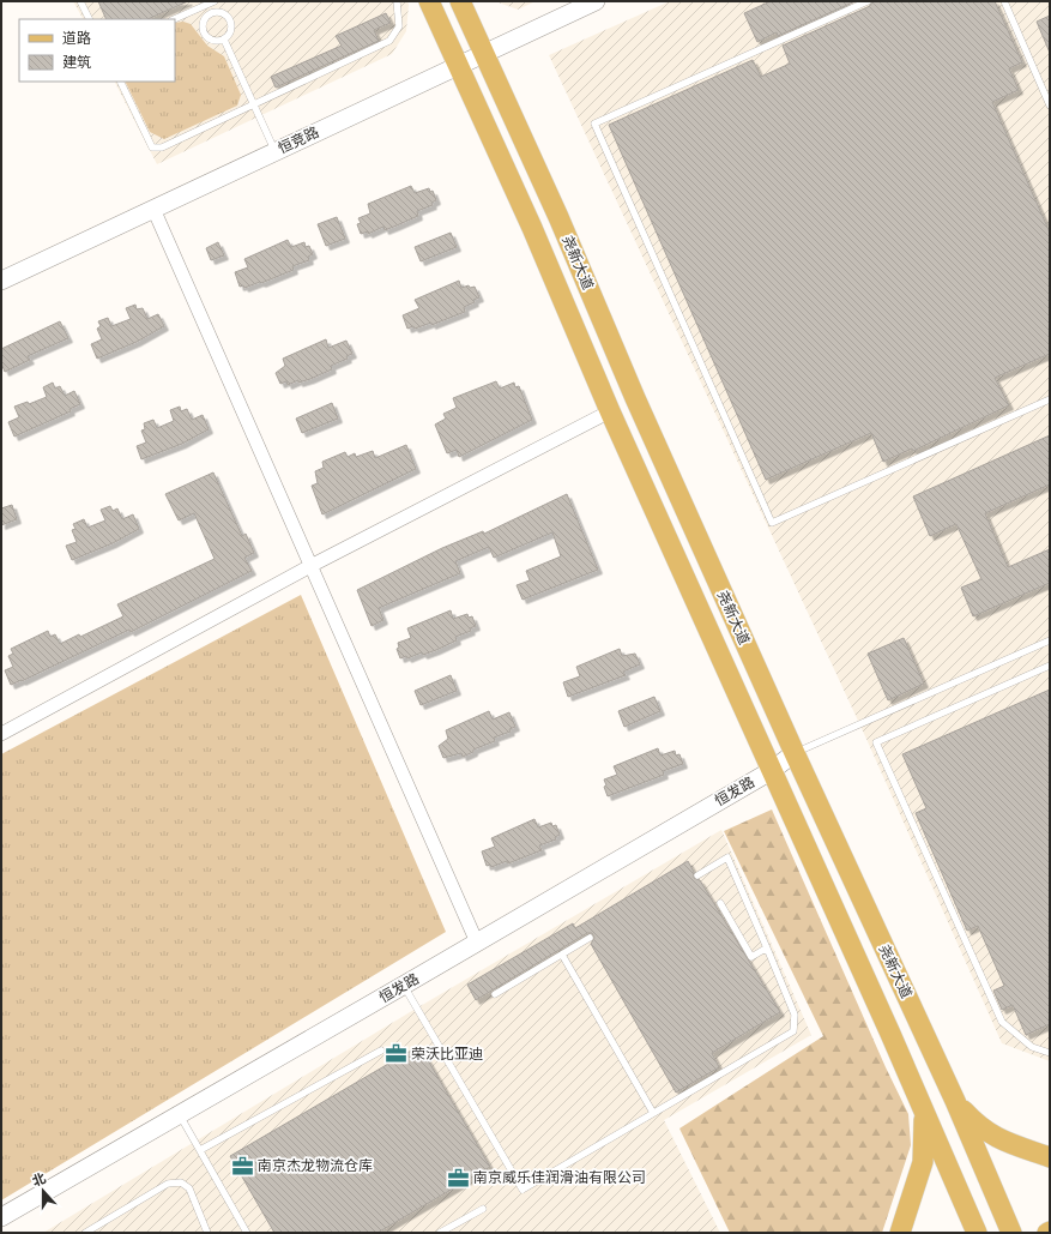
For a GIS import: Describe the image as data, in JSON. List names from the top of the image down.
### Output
{
  "streets": {
    "main road": ["尧新大道"],
    "street": ["恒竞路", "恒发路"]
  },
  "crossings": [
    ["恒竞路", "尧新大道"],
    ["尧新大道", "恒发路"]
  ],
  "places": {
    "office": ["荣沃比亚迪", "南京杰龙物流仓库", "南京威乐佳润滑油有限公司"]
  },
  "legend": ["道路", "建筑"],
  "north": "top"
}
